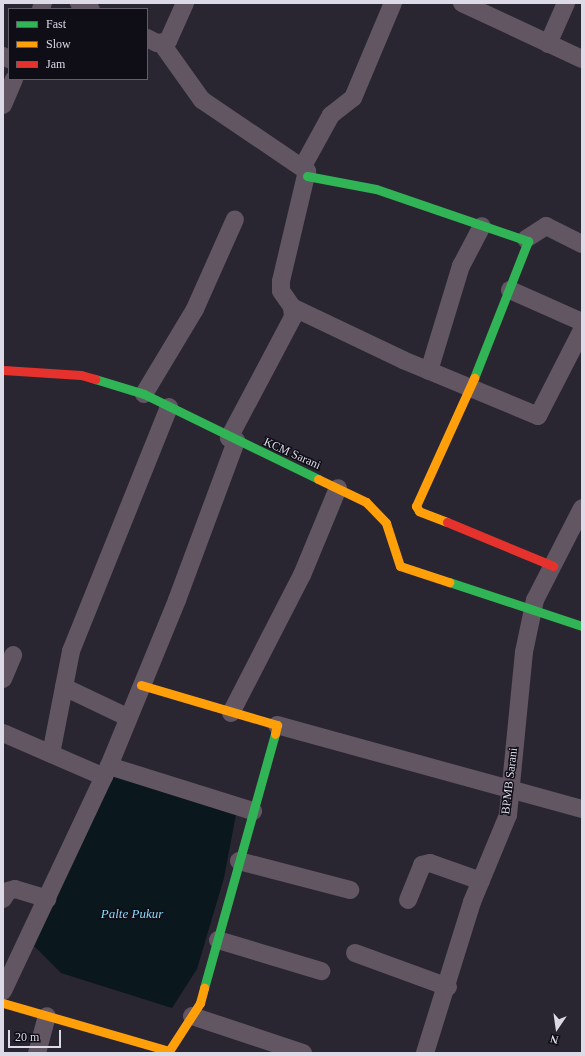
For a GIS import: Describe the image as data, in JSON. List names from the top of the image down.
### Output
{
  "streets": {
    "street": ["KCM Sarani", "BPMB Sarani"]
  },
  "crossings": [
    ["KCM Sarani", "BPMB Sarani"]
  ],
  "water": ["Palte Pukur"],
  "legend": ["Fast", "Slow", "Jam"],
  "scale_bar": "20 m",
  "north": "bottom"
}
